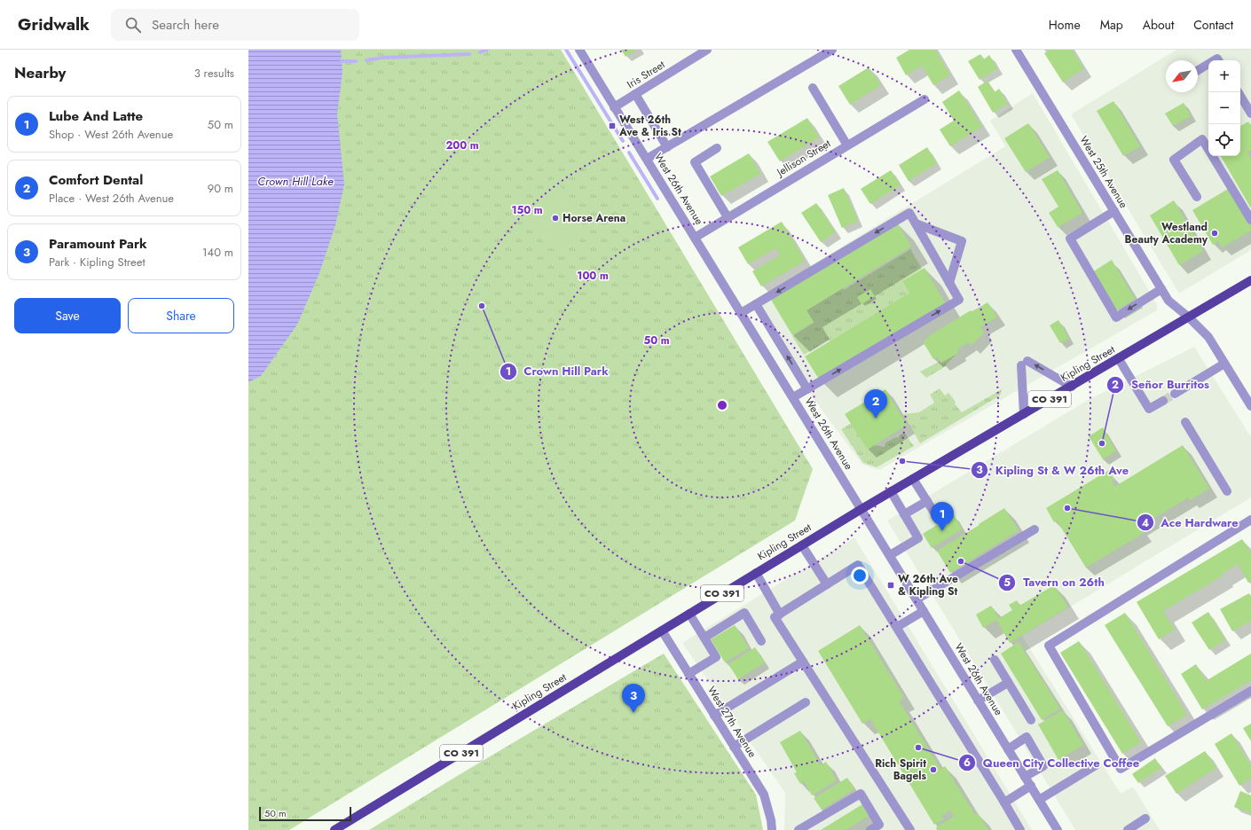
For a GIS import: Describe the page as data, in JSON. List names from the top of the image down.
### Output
{
  "streets": {
    "main road": ["Kipling Street", "CO 391"],
    "street": [
      "Iris Street",
      "Jellison Street",
      "West 25th Avenue",
      "West 26th Avenue",
      "West 27th Avenue"
    ]
  },
  "crossings": [
    ["Iris Street", "West 26th Avenue"],
    ["Jellison Street", "West 26th Avenue"],
    ["West 25th Avenue", "Kipling Street"],
    ["West 26th Avenue", "Kipling Street"],
    ["Kipling Street", "West 27th Avenue"]
  ],
  "water": ["Crown Hill Lake"],
  "places": {
    "transit": ["West 26th Ave & Iris St", "W 26th Ave & Kipling St"],
    "other": [
      "Horse Arena",
      "Westland Beauty Academy",
      "Crown Hill Park",
      "Señor Burritos",
      "Kipling St & W 26th Ave",
      "Ace Hardware",
      "Tavern on 26th",
      "Queen City Collective Coffee",
      "Rich Spirit Bagels"
    ]
  },
  "scale_bar": "50 m",
  "north": "bottom left",
  "page": {
    "header": "Gridwalk",
    "search": "Search here",
    "nav": [
      "Home",
      "Map",
      "About",
      "Contact"
    ],
    "heading": ["Nearby", "3 results"],
    "map_buttons": ["+", "−"],
    "list": [
      {
        "mark": "1",
        "name": "Lube And Latte",
        "note": "Shop · West 26th Avenue",
        "value": "50 m"
      },
      {
        "mark": "2",
        "name": "Comfort Dental",
        "note": "Place · West 26th Avenue",
        "value": "90 m"
      },
      {
        "mark": "3",
        "name": "Paramount Park",
        "note": "Park · Kipling Street",
        "value": "140 m"
      }
    ],
    "buttons": ["Save", "Share"],
    "pins": ["2", "1", "3"],
    "scale": "50 m"
  },
  "rings": [
    "200 m",
    "150 m",
    "100 m",
    "50 m"
  ]
}
